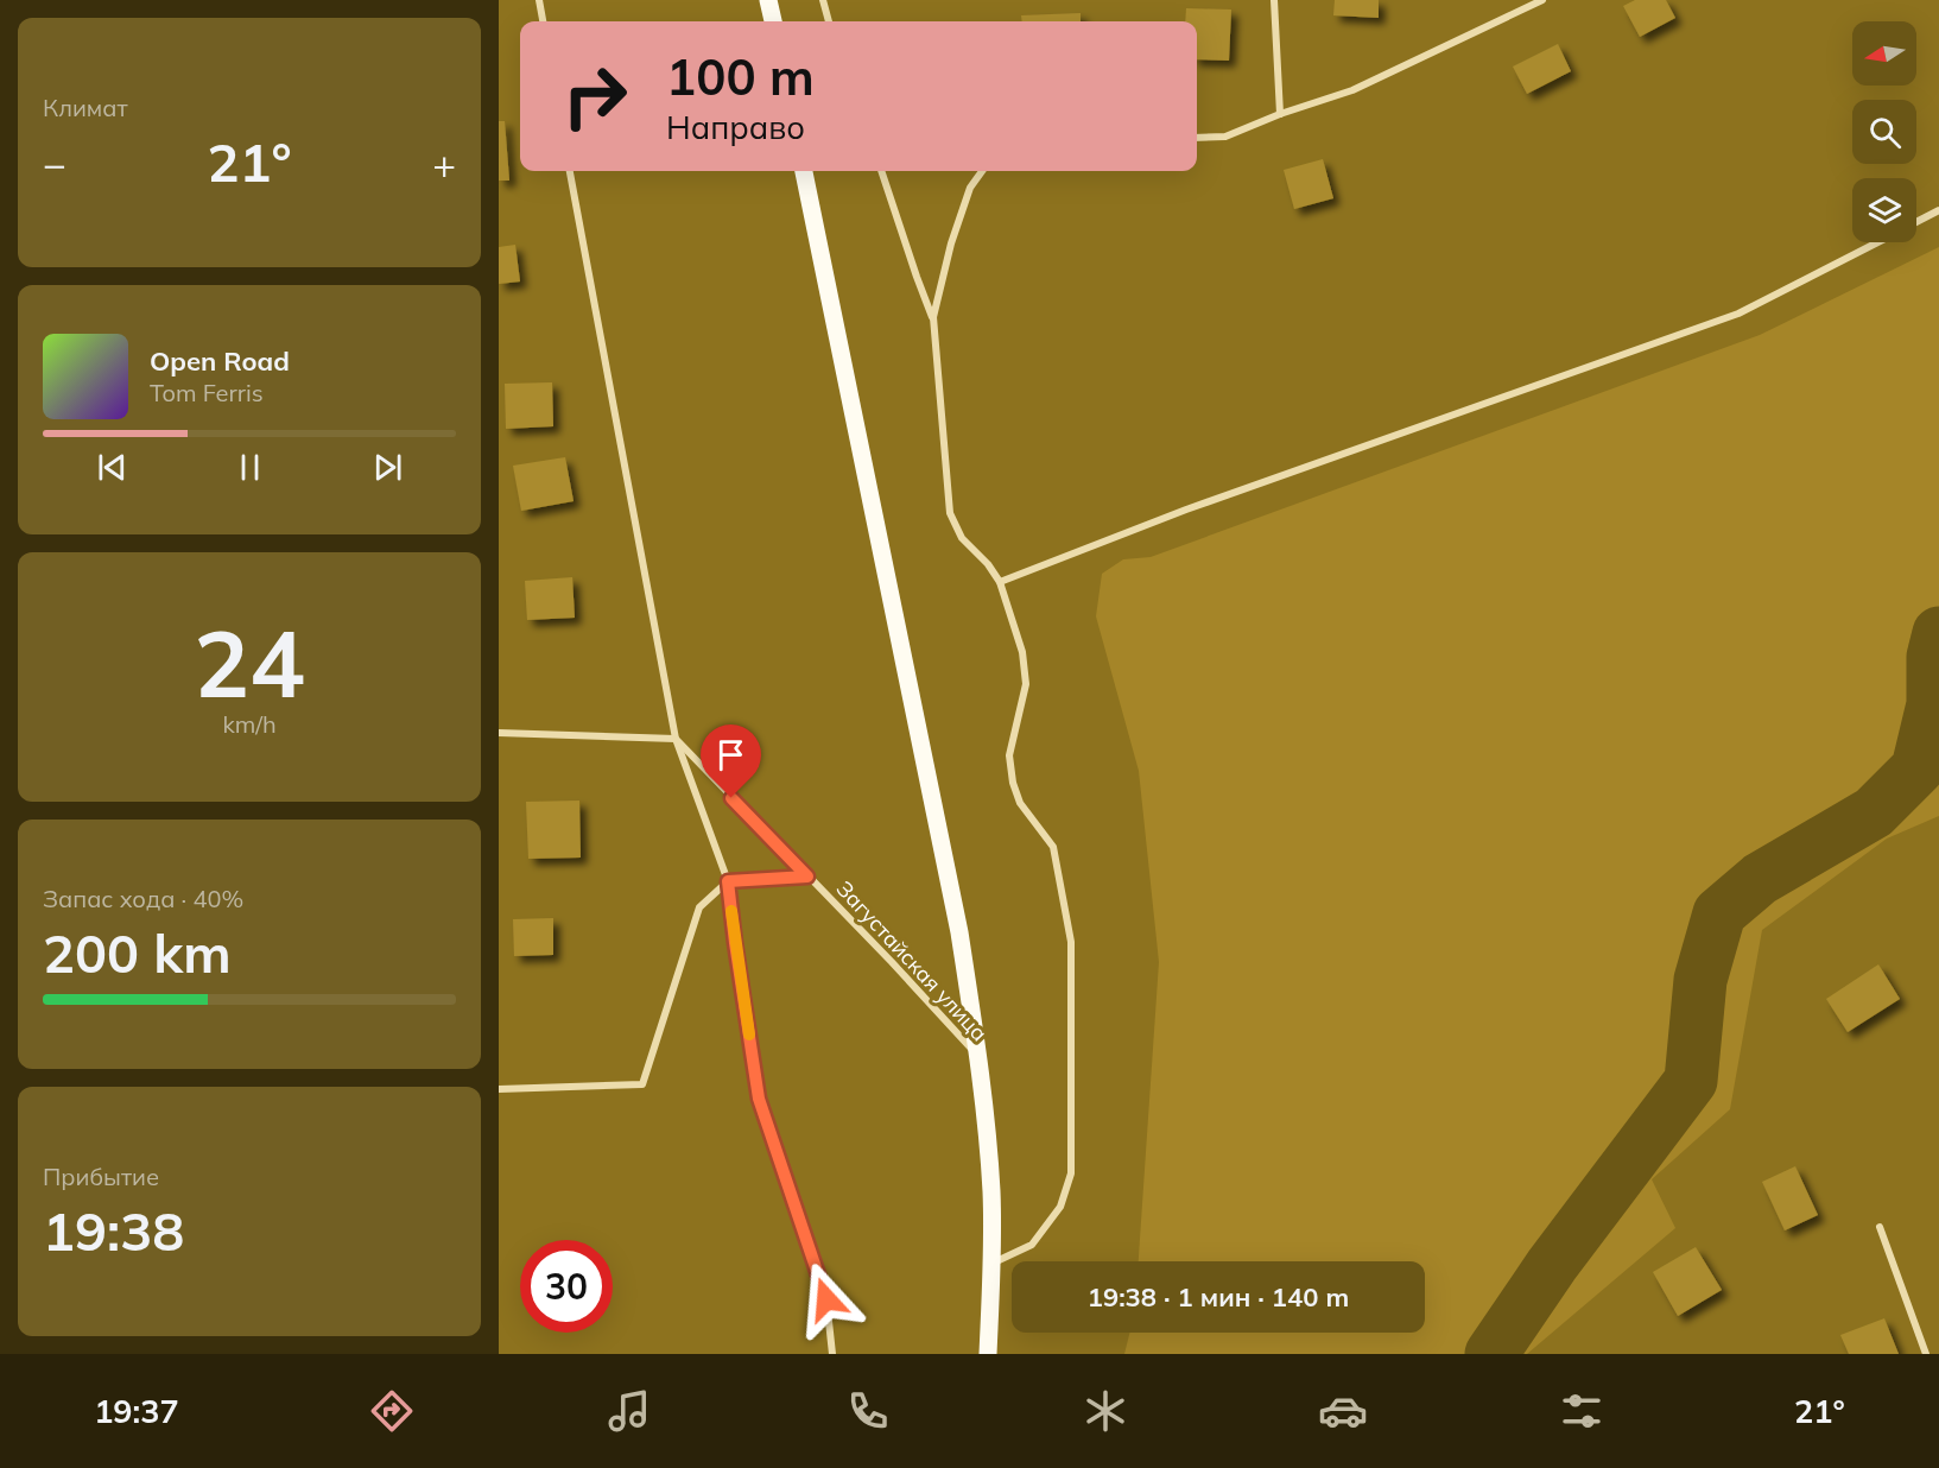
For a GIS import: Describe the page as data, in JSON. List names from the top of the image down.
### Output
{
  "streets": {
    "street": ["Загустайская улица"]
  },
  "north": "left",
  "page": {
    "tile": [
      "Климат",
      ["24", "km/h"],
      ["Запас хода · 40%", "200 km"],
      ["Прибытие", "19:38"]
    ],
    "turn": ["100 m", "Направо"],
    "heat": ["−", "21°", "+"],
    "song": ["Open Road", "Tom Ferris"],
    "limit": "30",
    "trip": "19:38 · 1 мин · 140 m",
    "tabs": ["19:37", "21°"]
  }
}
